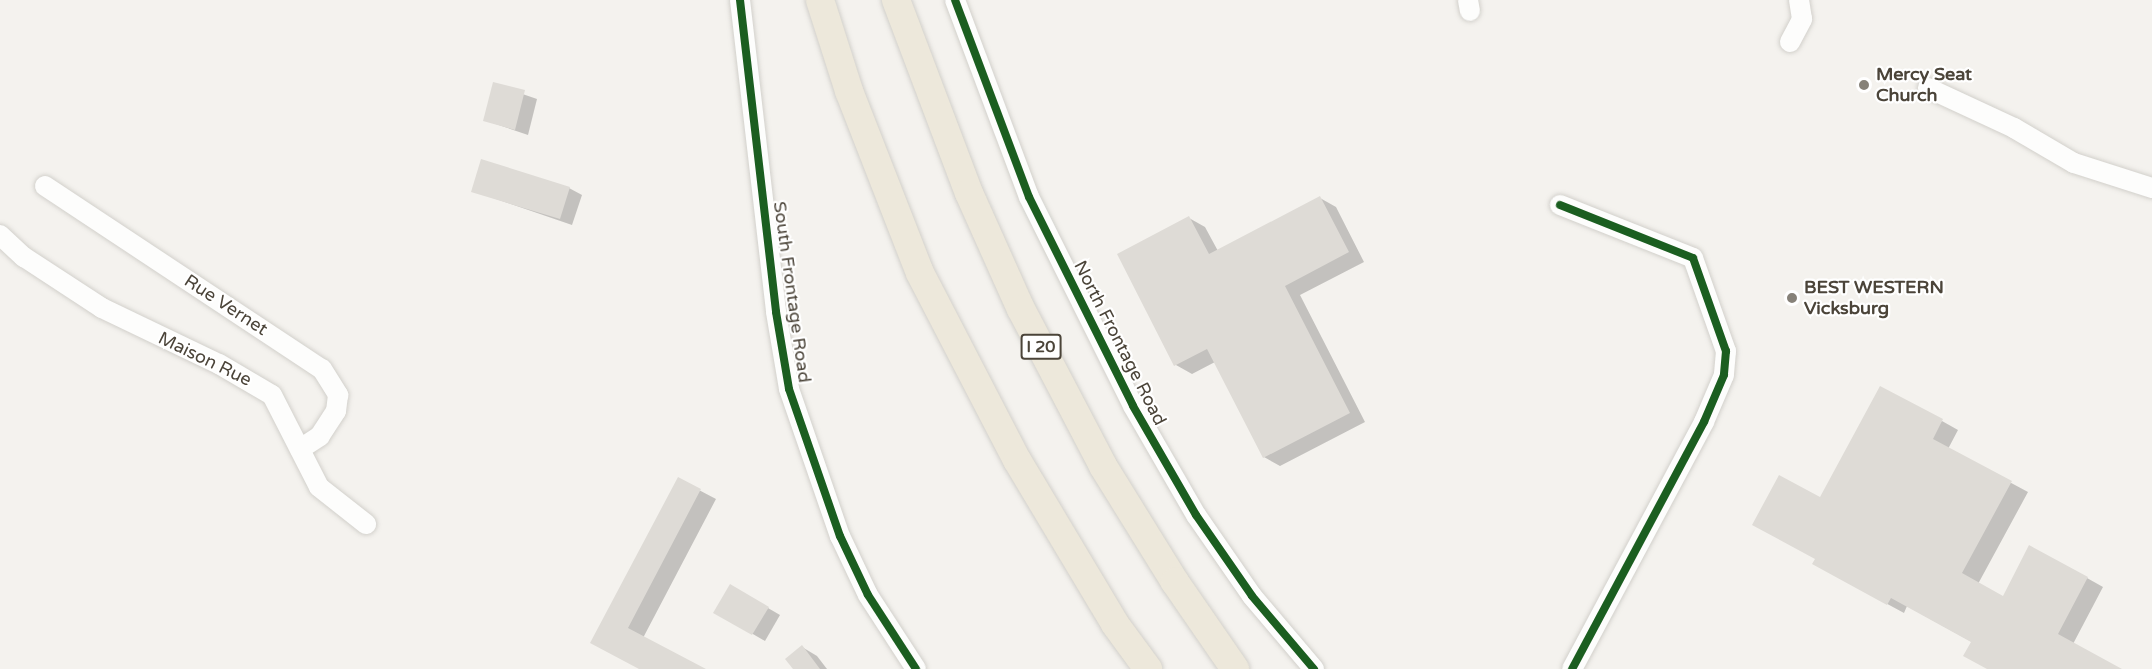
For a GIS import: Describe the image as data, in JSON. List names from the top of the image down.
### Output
{
  "streets": {
    "highway": ["I 20"],
    "street": [
      "South Frontage Road",
      "Rue Vernet",
      "North Frontage Road",
      "Maison Rue"
    ]
  },
  "crossings": [
    ["Rue Vernet", "Maison Rue"]
  ],
  "places": ["Mercy Seat Church", "BEST WESTERN Vicksburg"]
}
